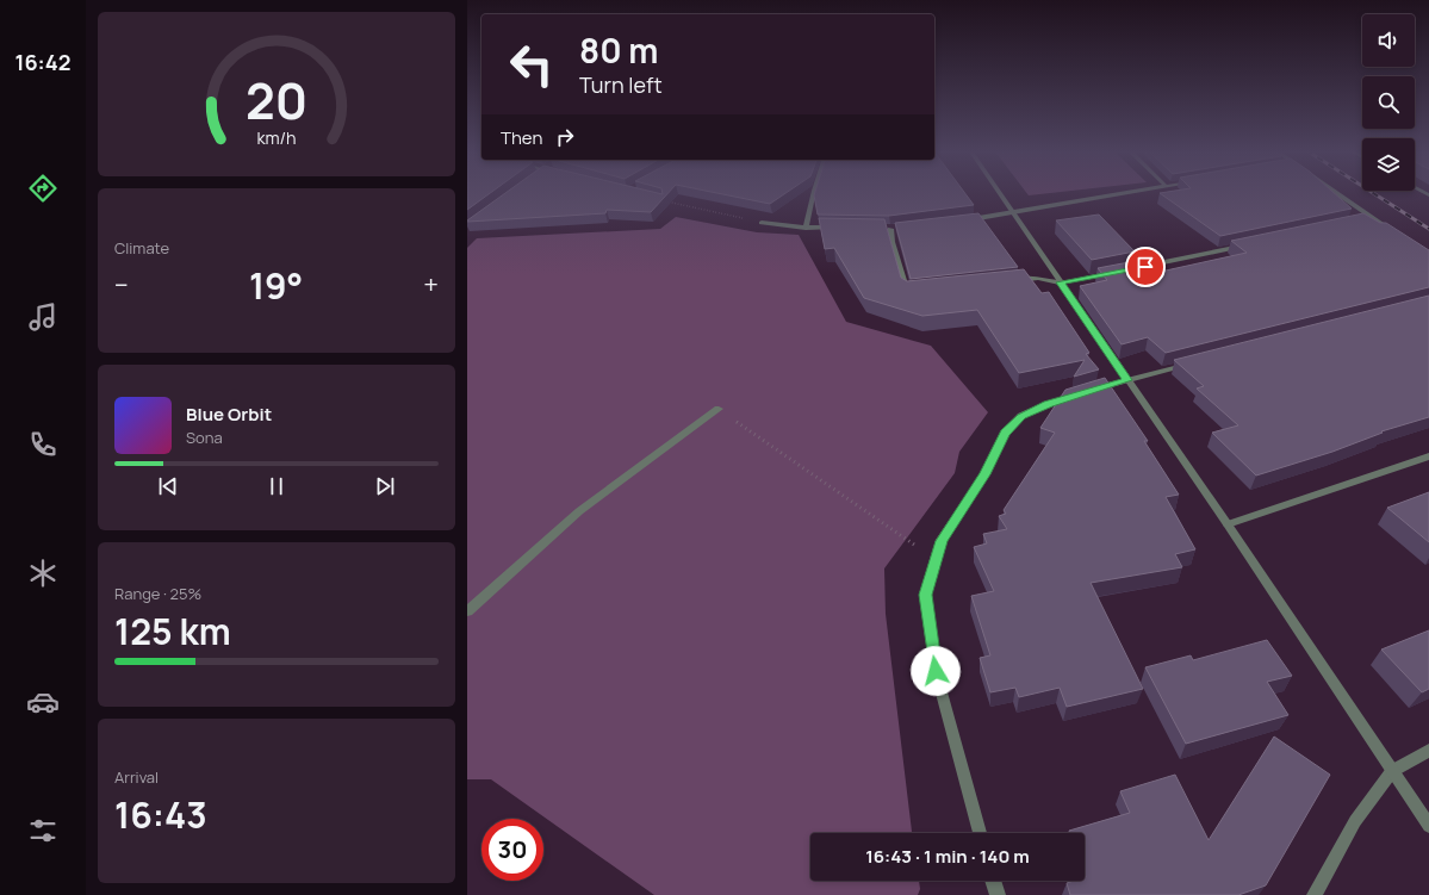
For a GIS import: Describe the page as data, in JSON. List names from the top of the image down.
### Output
{
  "page": {
    "tabs": "16:42",
    "turn": ["80 m", "Turn left"],
    "then": "Then",
    "tile": [
      "Climate",
      ["Range · 25%", "125 km"],
      ["Arrival", "16:43"]
    ],
    "heat": ["−", "19°", "+"],
    "song": ["Blue Orbit", "Sona"],
    "limit": "30",
    "trip": "16:43 · 1 min · 140 m",
    "gauge": ["20", "km/h"]
  }
}
